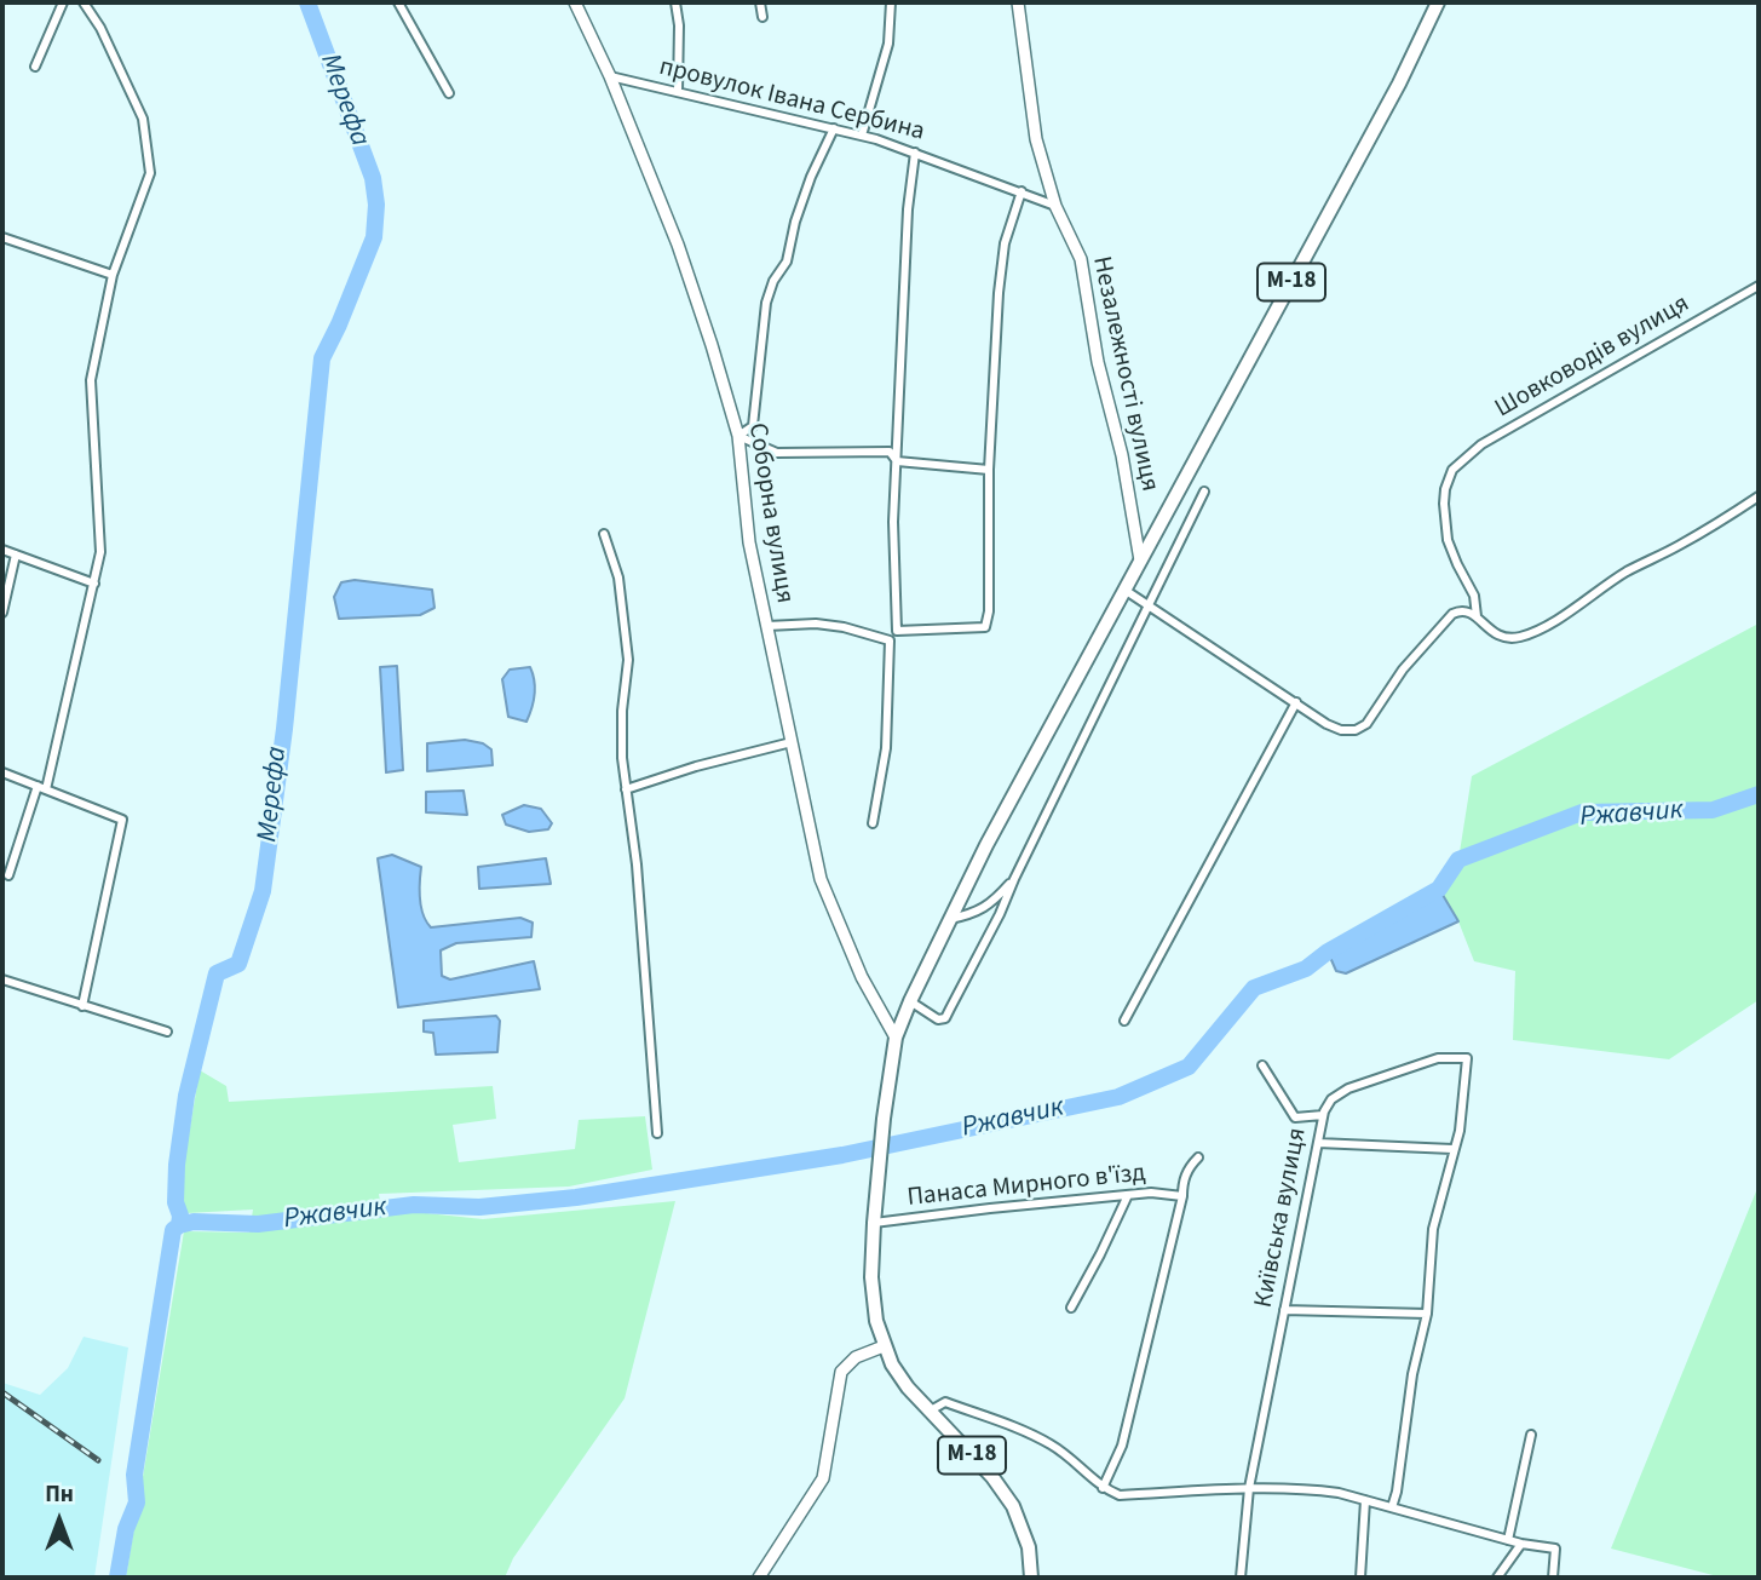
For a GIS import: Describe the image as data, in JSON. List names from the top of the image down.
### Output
{
  "streets": {
    "highway": ["М-18"],
    "street": [
      "провулок Івана Сербина",
      "Шовководів вулиця",
      "Незалежності вулиця",
      "Соборна вулиця",
      "Панаса Мирного в'їзд",
      "Київська вулиця"
    ]
  },
  "crossings": [
    ["провулок Івана Сербина", "Незалежності вулиця"],
    ["провулок Івана Сербина", "Соборна вулиця"],
    ["М-18", "Незалежності вулиця"],
    ["М-18", "Соборна вулиця"],
    ["М-18", "Панаса Мирного в'їзд"]
  ],
  "water": ["Мерефа", "Ржавчик"],
  "north": "top"
}
